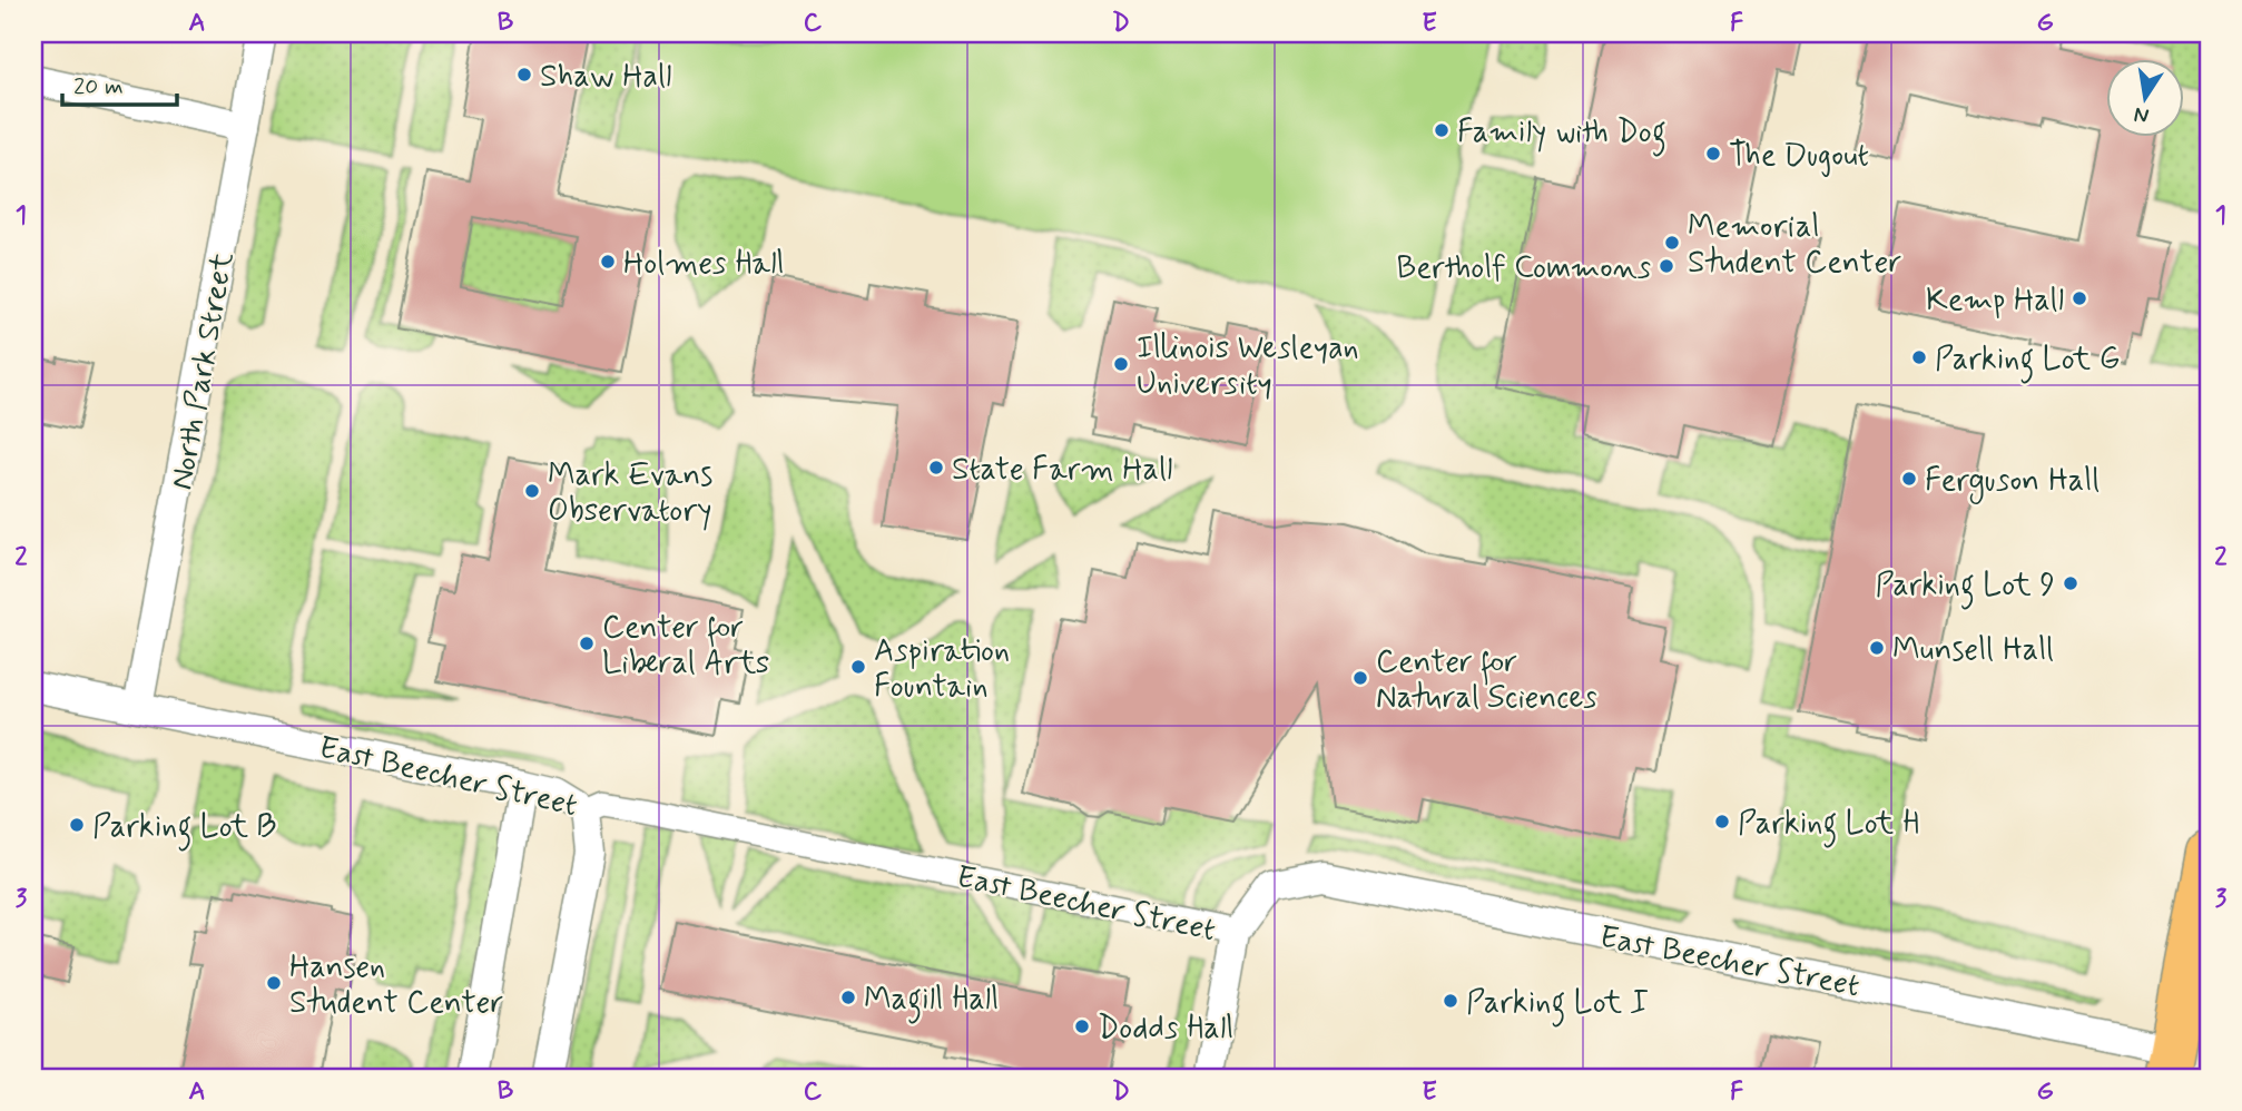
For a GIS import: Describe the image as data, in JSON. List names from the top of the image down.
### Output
{
  "streets": {
    "street": ["North Park Street", "East Beecher Street"]
  },
  "crossings": [
    ["North Park Street", "East Beecher Street"]
  ],
  "places": [
    "Shaw Hall",
    "Family with Dog",
    "The Dugout",
    "Memorial Student Center",
    "Holmes Hall",
    "Bertholf Commons",
    "Kemp Hall",
    "Parking Lot G",
    "Illinois Wesleyan University",
    "State Farm Hall",
    "Ferguson Hall",
    "Mark Evans Observatory",
    "Parking Lot 9",
    "Center for Liberal Arts",
    "Munsell Hall",
    "Aspiration Fountain",
    "Center for Natural Sciences",
    "Parking Lot H",
    "Parking Lot B",
    "Hansen Student Center",
    "Magill Hall",
    "Parking Lot I",
    "Dodds Hall"
  ],
  "scale_bar": "20 m",
  "north": "bottom",
  "grid": {
    "columns": [
      "A",
      "B",
      "C",
      "D",
      "E",
      "F",
      "G"
    ],
    "rows": ["1", "2", "3"]
  }
}
